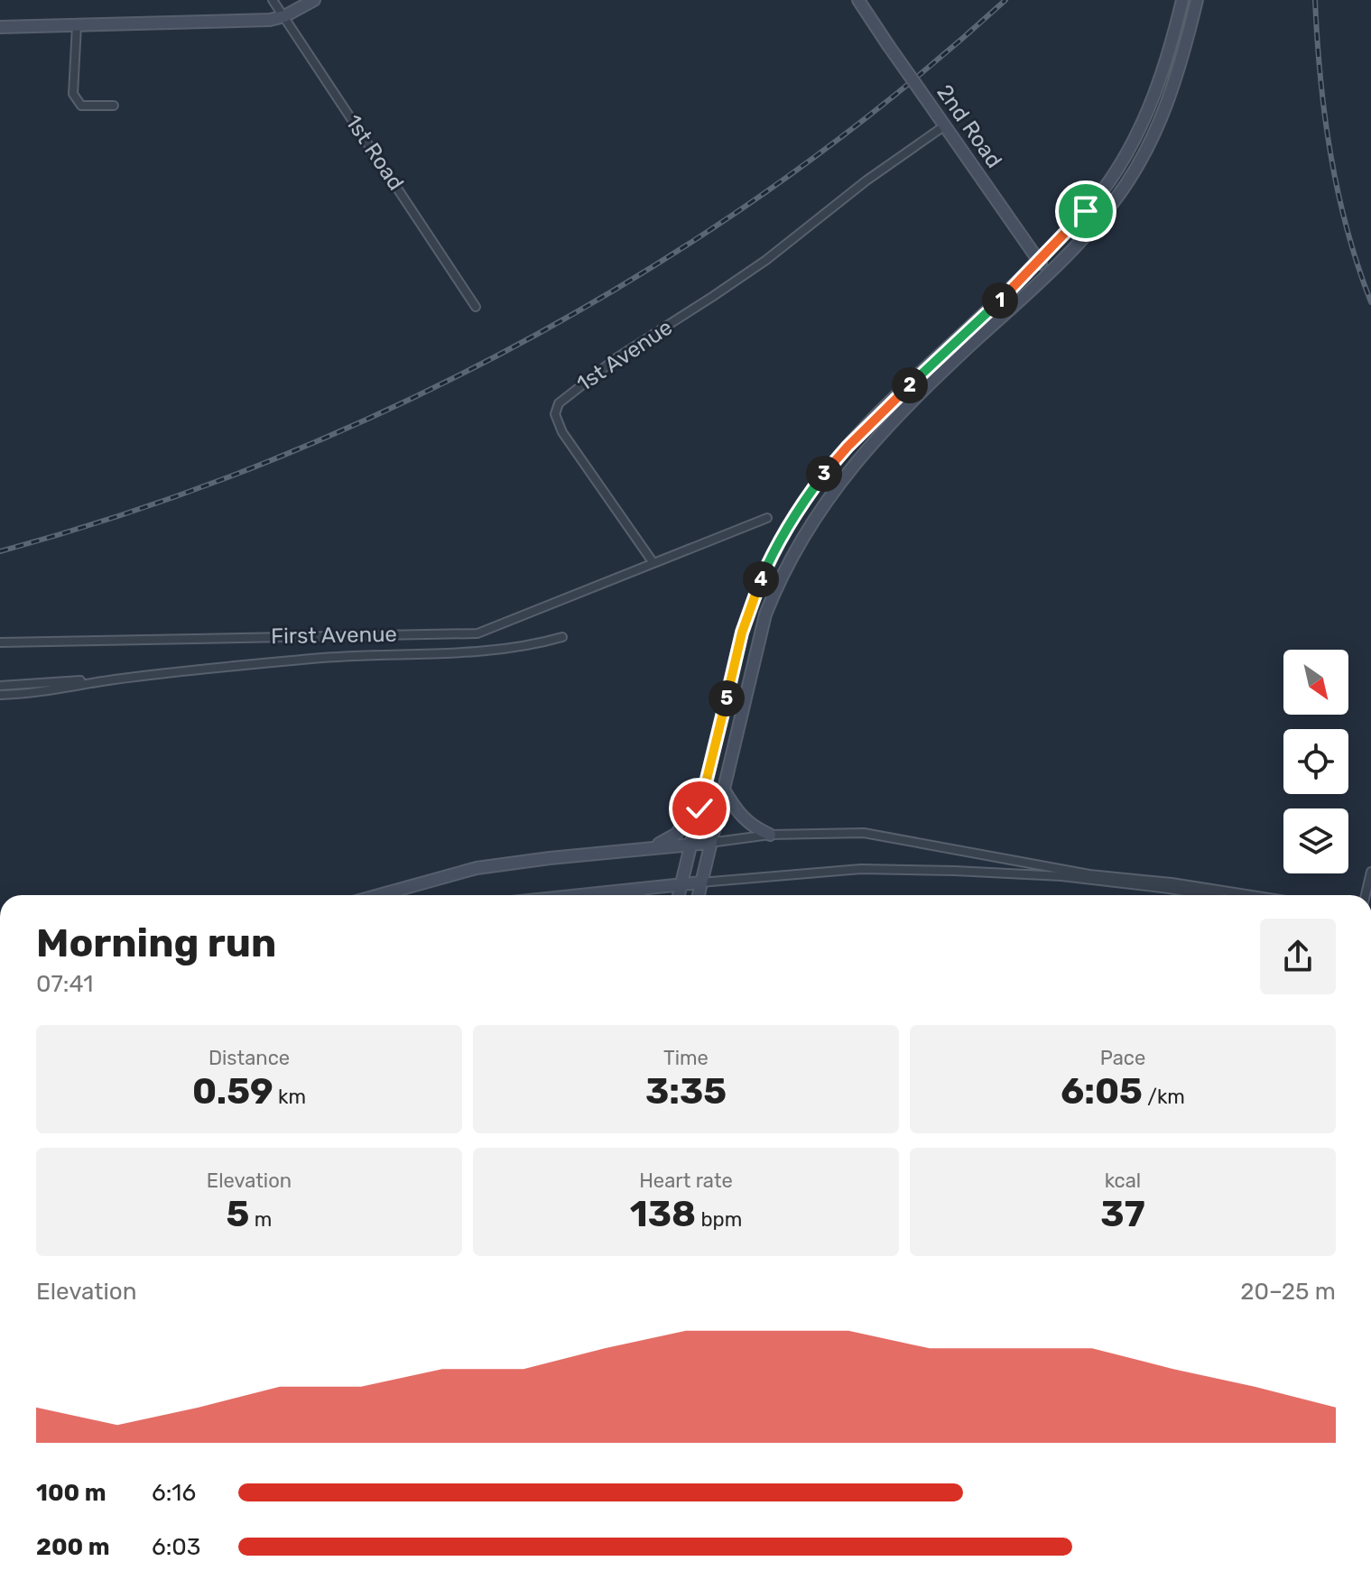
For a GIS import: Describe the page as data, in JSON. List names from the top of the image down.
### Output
{
  "streets": {
    "main road": ["2nd Road"],
    "street": ["1st Road", "1st Avenue", "First Avenue"]
  },
  "crossings": [
    ["2nd Road", "1st Avenue"],
    ["1st Avenue", "First Avenue"]
  ],
  "north": "bottom right",
  "page": {
    "pins": [
      "1",
      "2",
      "3",
      "4",
      "5"
    ],
    "heading": ["Morning run", "07:41"],
    "stats": [
      ["Distance", "0.59 km"],
      ["Time", "3:35"],
      ["Pace", "6:05 /km"],
      ["Elevation", "5 m"],
      ["Heart rate", "138 bpm"],
      ["kcal", "37"]
    ],
    "chart": ["Elevation", "20–25 m"],
    "list": [
      {
        "name": "100 m",
        "note": "6:16"
      },
      {
        "name": "200 m",
        "note": "6:03"
      }
    ]
  }
}
